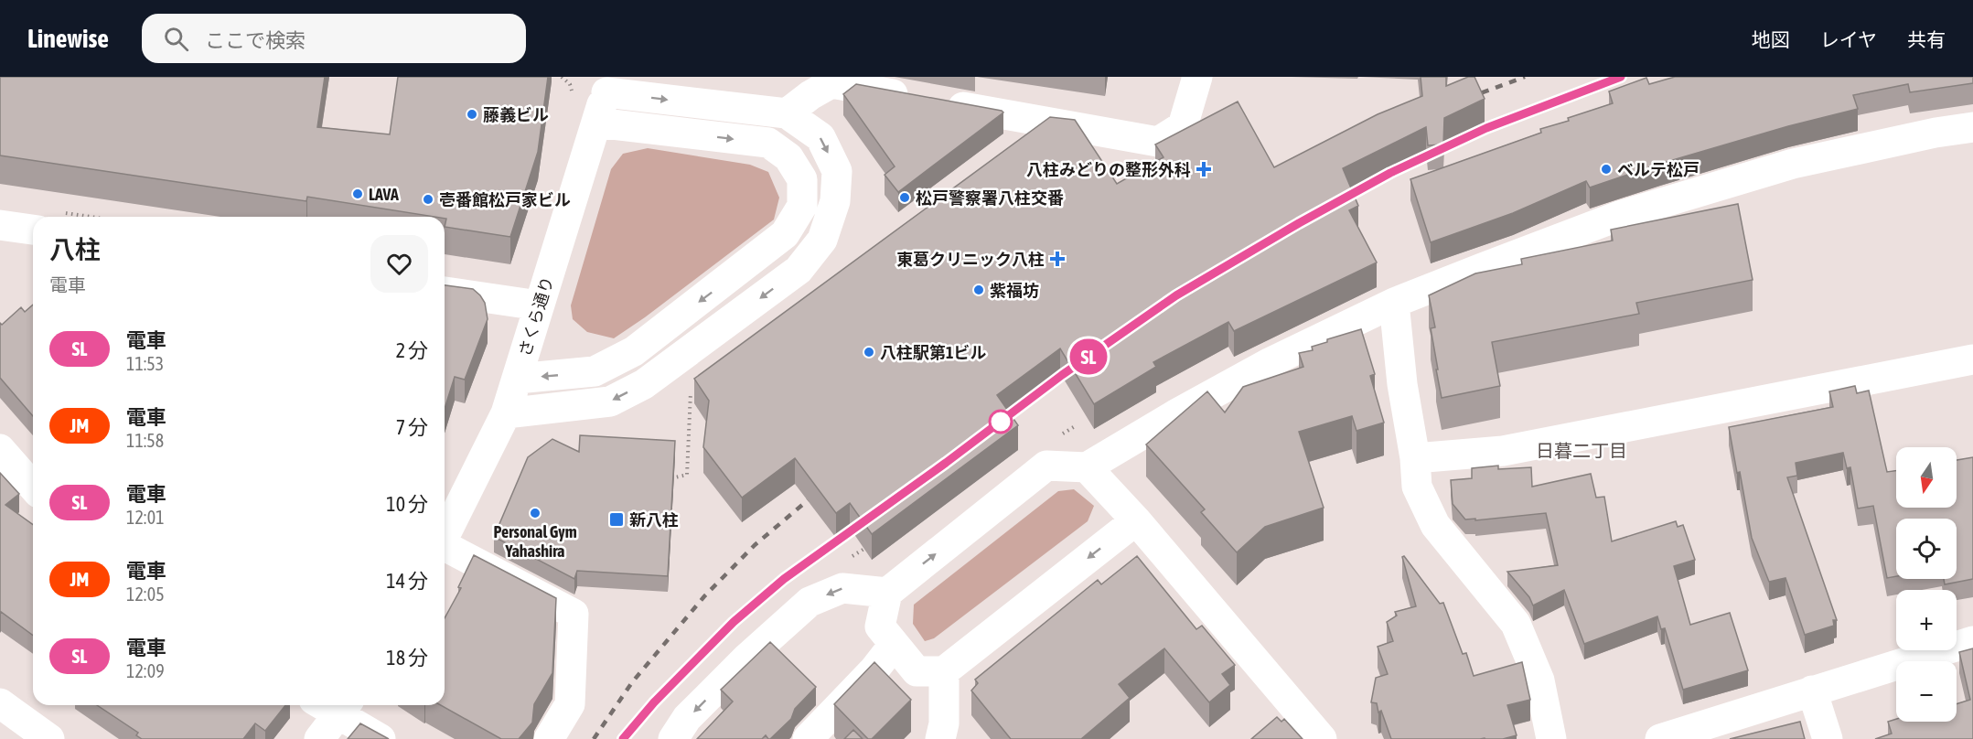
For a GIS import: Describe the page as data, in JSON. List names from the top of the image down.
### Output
{
  "streets": {
    "street": ["さくら通り"]
  },
  "districts": ["日暮二丁目"],
  "places": {
    "other": [
      "藤義ビル",
      "ベルテ松戸",
      "LAVA",
      "松戸警察署八柱交番",
      "壱番館松戸家ビル",
      "紫福坊",
      "八柱駅第1ビル",
      "Personal Gym Yahashira"
    ],
    "health": ["八柱みどりの整形外科", "東葛クリニック八柱"],
    "transit": ["新八柱"]
  },
  "north": "bottom",
  "page": {
    "header": "Linewise",
    "search": "ここで検索",
    "nav": ["地図", "レイヤ", "共有"],
    "on_map": "SL",
    "heading": ["八柱", "電車"],
    "list": [
      {
        "mark": "SL",
        "name": "電車",
        "note": "11:53",
        "value": "2 分"
      },
      {
        "mark": "JM",
        "name": "電車",
        "note": "11:58",
        "value": "7 分"
      },
      {
        "mark": "SL",
        "name": "電車",
        "note": "12:01",
        "value": "10 分"
      },
      {
        "mark": "JM",
        "name": "電車",
        "note": "12:05",
        "value": "14 分"
      },
      {
        "mark": "SL",
        "name": "電車",
        "note": "12:09",
        "value": "18 分"
      }
    ],
    "map_buttons": ["+", "−"]
  }
}
